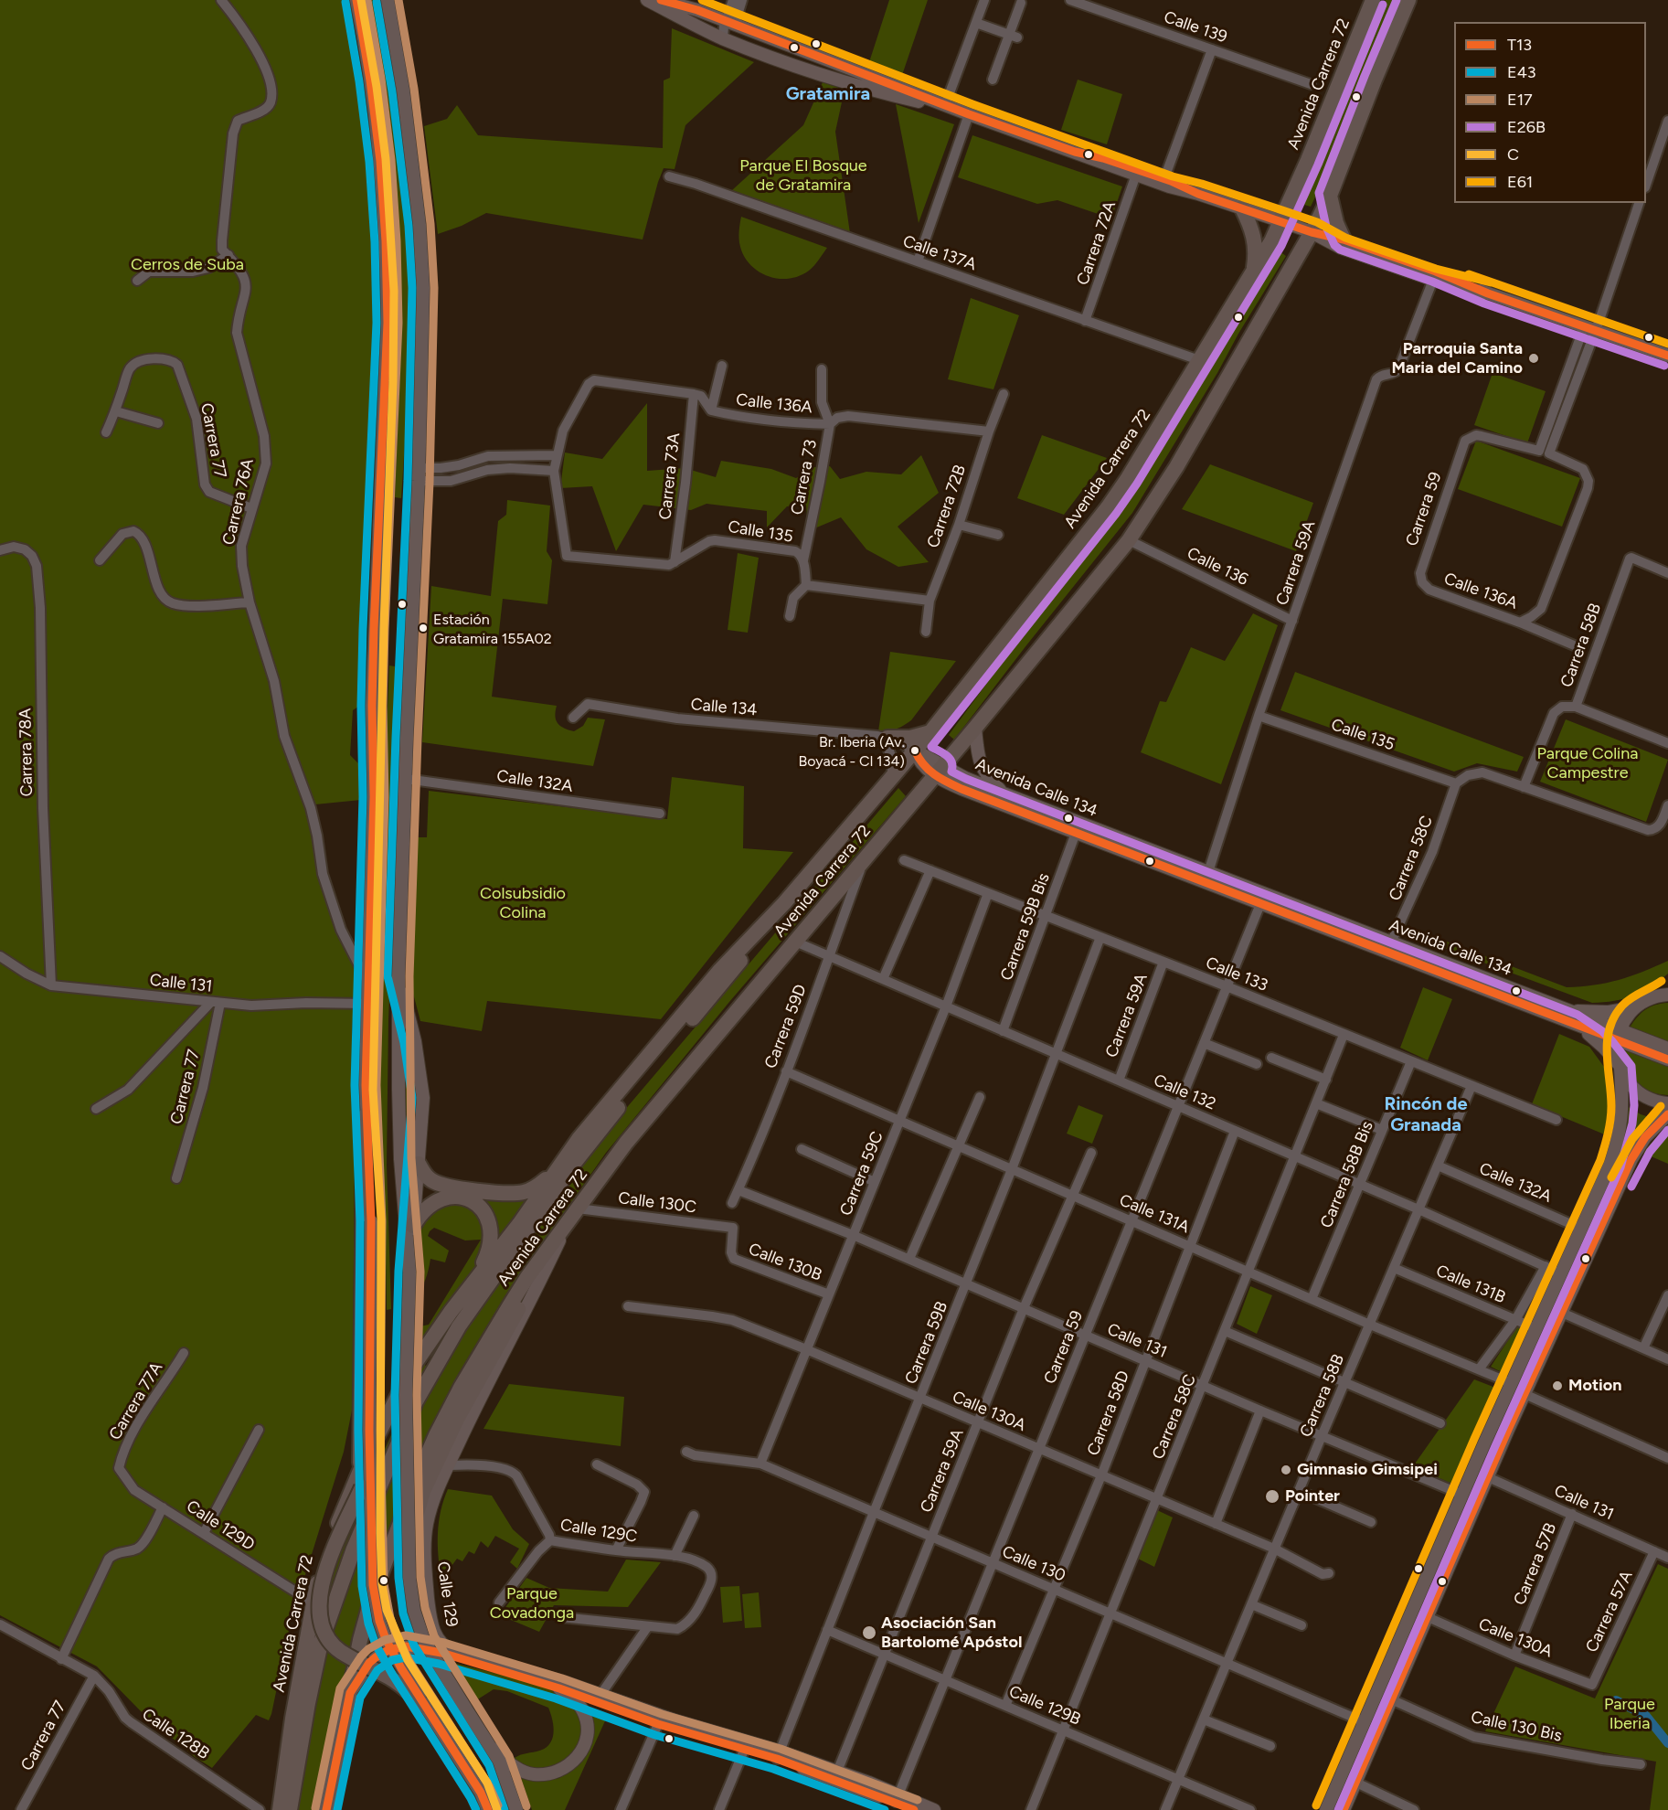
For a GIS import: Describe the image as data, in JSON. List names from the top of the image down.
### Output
{
  "streets": {
    "highway": ["Avenida Carrera 72"],
    "main road": ["Avenida Calle 134", "Calle 129"],
    "street": [
      "Calle 139",
      "Carrera 72A",
      "Calle 137A",
      "Calle 136A",
      "Carrera 77",
      "Carrera 73A",
      "Carrera 73",
      "Carrera 76A",
      "Carrera 72B",
      "Carrera 59",
      "Calle 135",
      "Carrera 59A",
      "Calle 136",
      "Carrera 58B",
      "Calle 134",
      "Carrera 78A",
      "Calle 132A",
      "Carrera 58C",
      "Carrera 59B Bis",
      "Calle 133",
      "Calle 131",
      "Carrera 59D",
      "Calle 132",
      "Carrera 59C",
      "Carrera 58B Bis",
      "Calle 130C",
      "Calle 131A",
      "Calle 130B",
      "Calle 131B",
      "Carrera 59B",
      "Carrera 77A",
      "Calle 130A",
      "Carrera 58D",
      "Calle 129D",
      "Calle 129C",
      "Calle 130",
      "Carrera 57B",
      "Carrera 57A",
      "Calle 129B",
      "Calle 130 Bis",
      "Calle 128B"
    ]
  },
  "crossings": [
    ["Avenida Carrera 72", "Calle 137A"],
    ["Avenida Carrera 72", "Calle 136"],
    ["Avenida Carrera 72", "Calle 134"],
    ["Avenida Carrera 72", "Avenida Calle 134"],
    ["Avenida Carrera 72", "Carrera 59D"],
    ["Avenida Carrera 72", "Calle 132"],
    ["Avenida Carrera 72", "Calle 130C"],
    ["Avenida Carrera 72", "Calle 129D"],
    ["Avenida Carrera 72", "Calle 129"],
    ["Carrera 72A", "Calle 137A"],
    ["Calle 136A", "Carrera 73A"],
    ["Calle 136A", "Carrera 73"],
    ["Calle 136A", "Carrera 72B"],
    ["Calle 136A", "Carrera 59"],
    ["Carrera 77", "Carrera 76A"],
    ["Carrera 77", "Calle 131"],
    ["Carrera 77", "Calle 128B"],
    ["Carrera 73A", "Calle 135"],
    ["Carrera 73", "Calle 135"],
    ["Carrera 59", "Avenida Calle 134"],
    ["Carrera 59", "Calle 133"],
    ["Carrera 59", "Calle 131"],
    ["Carrera 59", "Calle 132"],
    ["Carrera 59", "Calle 131A"],
    ["Carrera 59", "Calle 130A"],
    ["Carrera 59", "Calle 130"],
    ["Carrera 59", "Calle 129"],
    ["Carrera 59", "Calle 129B"],
    ["Calle 135", "Carrera 59A"],
    ["Calle 135", "Carrera 58C"],
    ["Carrera 59A", "Calle 136"],
    ["Carrera 59A", "Avenida Calle 134"],
    ["Carrera 59A", "Calle 133"],
    ["Carrera 59A", "Calle 131"],
    ["Carrera 59A", "Calle 132"],
    ["Carrera 59A", "Calle 131A"],
    ["Carrera 59A", "Calle 130A"],
    ["Carrera 59A", "Calle 130"],
    ["Carrera 59A", "Calle 129"],
    ["Carrera 59A", "Calle 129B"],
    ["Carrera 58B", "Calle 132A"],
    ["Carrera 58B", "Calle 133"],
    ["Carrera 58B", "Calle 131"],
    ["Carrera 58B", "Calle 132"],
    ["Carrera 58B", "Calle 131A"],
    ["Carrera 58B", "Calle 131B"],
    ["Carrera 58B", "Calle 130A"],
    ["Carrera 58B", "Calle 130"],
    ["Carrera 58B", "Calle 129B"],
    ["Calle 134", "Avenida Calle 134"],
    ["Carrera 78A", "Calle 131"],
    ["Avenida Calle 134", "Carrera 58C"],
    ["Avenida Calle 134", "Carrera 59B Bis"],
    ["Carrera 58C", "Calle 133"],
    ["Carrera 58C", "Calle 131"],
    ["Carrera 58C", "Calle 132"],
    ["Carrera 58C", "Calle 131A"],
    ["Carrera 58C", "Calle 130A"],
    ["Carrera 58C", "Calle 130"],
    ["Carrera 58C", "Calle 129B"],
    ["Carrera 59B Bis", "Calle 133"],
    ["Carrera 59B Bis", "Calle 132"],
    ["Calle 133", "Carrera 59C"],
    ["Calle 133", "Carrera 58B Bis"],
    ["Calle 133", "Carrera 59B"],
    ["Calle 131", "Carrera 59D"],
    ["Calle 131", "Carrera 59C"],
    ["Calle 131", "Carrera 59B"],
    ["Calle 131", "Carrera 58D"],
    ["Calle 131", "Carrera 57B"],
    ["Calle 131", "Carrera 57A"],
    ["Carrera 59D", "Calle 132"],
    ["Carrera 59D", "Calle 131A"],
    ["Calle 132", "Carrera 59C"],
    ["Calle 132", "Carrera 58B Bis"],
    ["Calle 132", "Carrera 59B"],
    ["Calle 132", "Carrera 58D"],
    ["Carrera 59C", "Calle 131A"],
    ["Carrera 59C", "Calle 130B"],
    ["Carrera 59C", "Calle 130A"],
    ["Carrera 59C", "Calle 130"],
    ["Carrera 58B Bis", "Calle 131A"],
    ["Calle 130C", "Calle 130B"],
    ["Calle 131A", "Carrera 59B"],
    ["Calle 131A", "Carrera 58D"],
    ["Carrera 59B", "Calle 130A"],
    ["Carrera 59B", "Calle 130"],
    ["Carrera 59B", "Calle 129"],
    ["Carrera 59B", "Calle 129B"],
    ["Carrera 77A", "Calle 129D"],
    ["Calle 130A", "Carrera 58D"],
    ["Calle 130A", "Carrera 57B"],
    ["Calle 130A", "Carrera 57A"],
    ["Carrera 58D", "Calle 130"],
    ["Carrera 58D", "Calle 129B"],
    ["Calle 129C", "Calle 129"]
  ],
  "districts": ["Gratamira", "Rincón de Granada"],
  "parks": [
    "Parque El Bosque de Gratamira",
    "Cerros de Suba",
    "Parque Colina Campestre",
    "Colsubsidio Colina",
    "Parque Covadonga",
    "Parque Iberia"
  ],
  "places": [
    "Parroquia Santa Maria del Camino",
    "Estación Gratamira 155A02",
    "Br. Iberia (Av. Boyacá - Cl 134)",
    "Motion",
    "Gimnasio Gimsipei",
    "Pointer",
    "Asociación San Bartolomé Apóstol"
  ],
  "lines": [
    "transit line T13",
    "transit line E17",
    "transit line E26B",
    "transit line C",
    "transit line E61",
    "transit line E43"
  ],
  "legend": [
    "T13",
    "E43",
    "E17",
    "E26B",
    "C",
    "E61"
  ]
}
